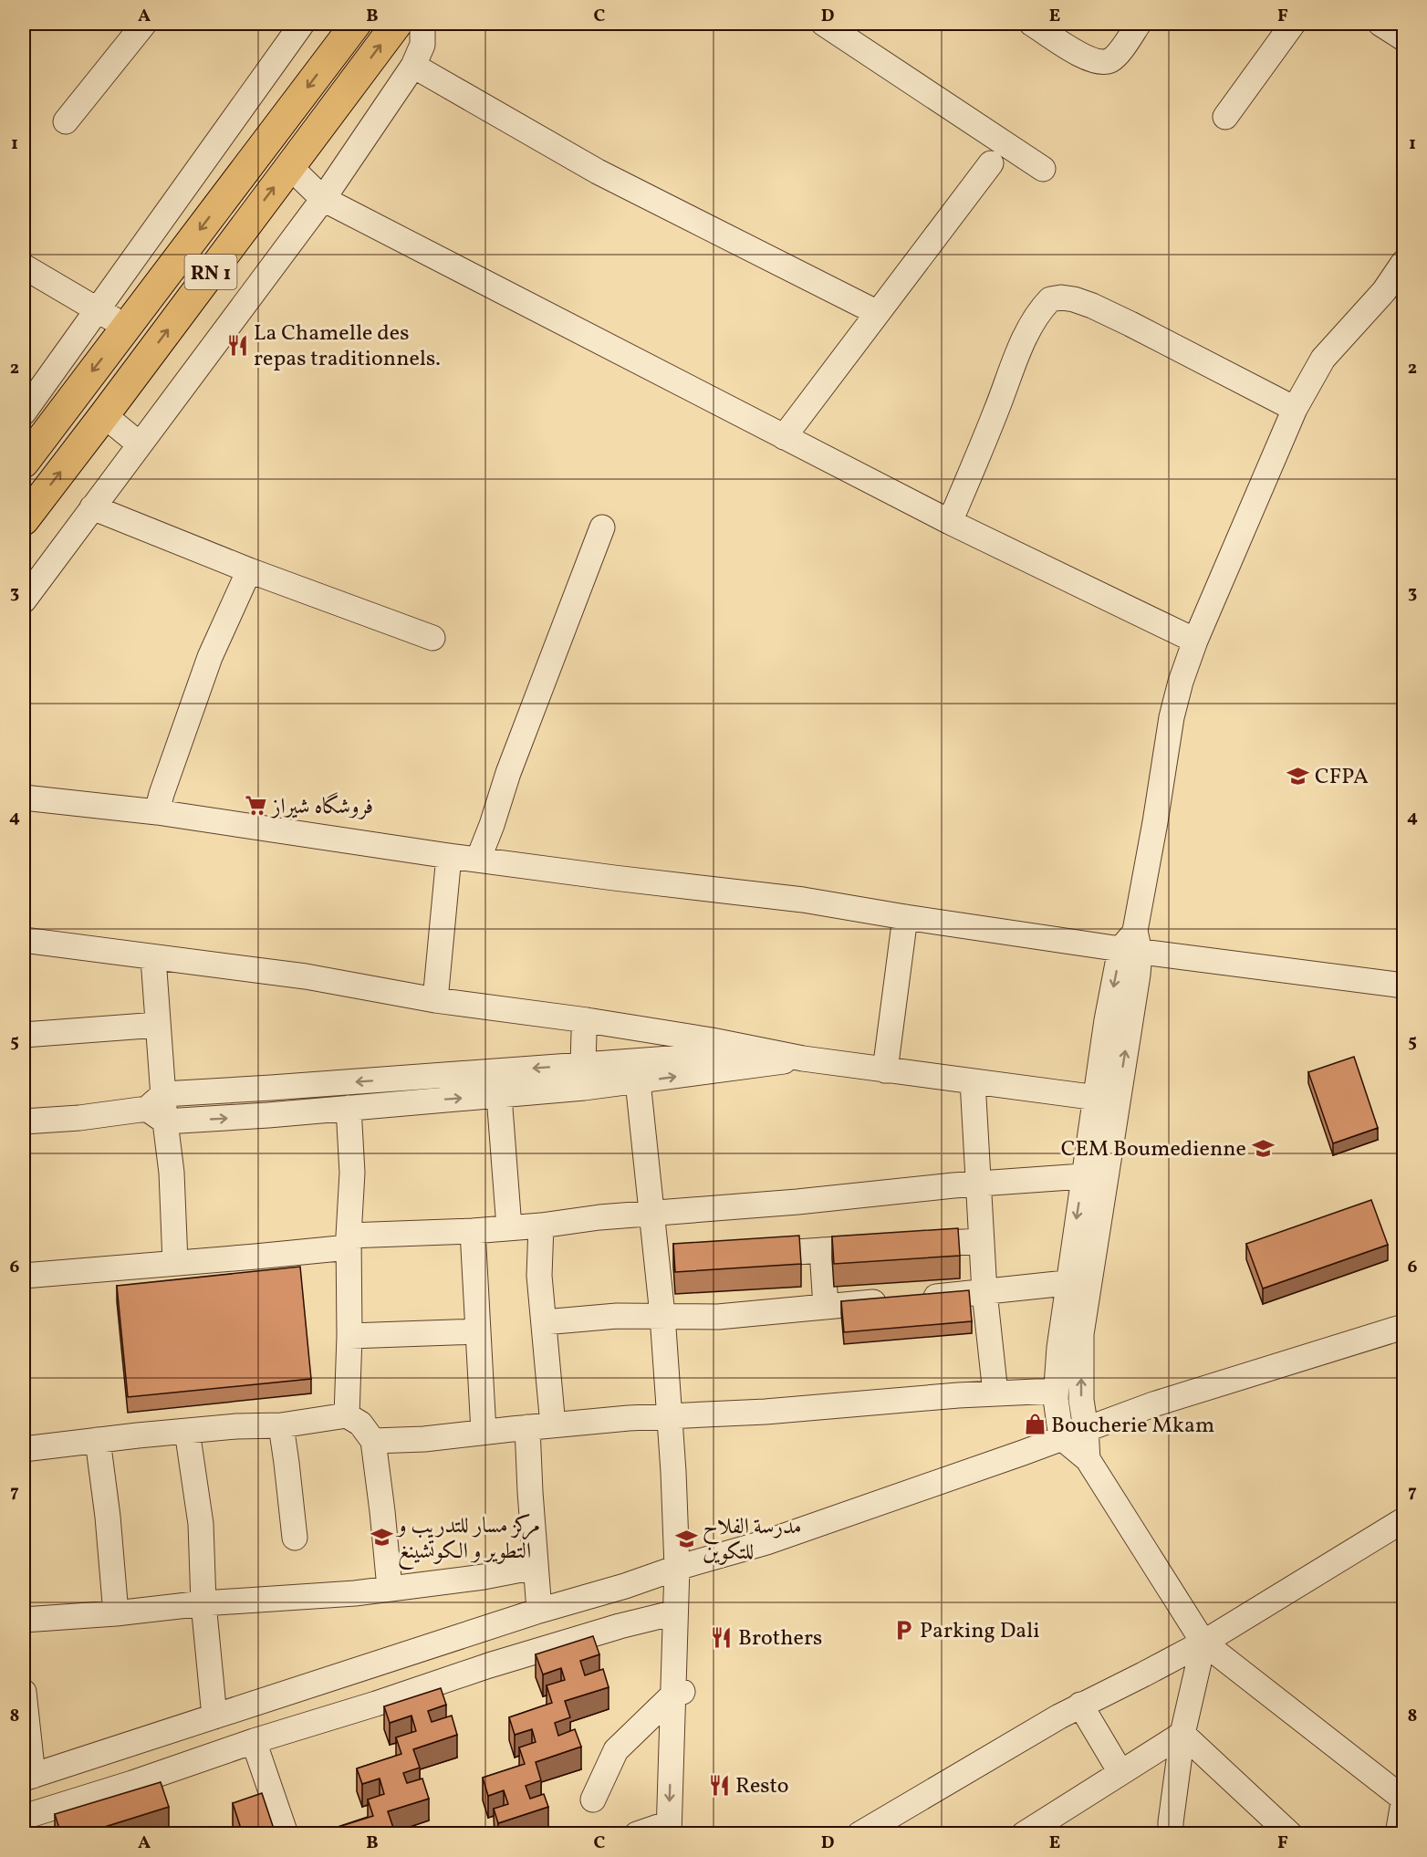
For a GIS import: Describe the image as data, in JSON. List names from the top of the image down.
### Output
{
  "streets": {
    "highway": ["RN 1"]
  },
  "places": {
    "restaurant": ["La Chamelle des repas traditionnels.", "Brothers", "Resto"],
    "school or university": [
      "CFPA",
      "CEM Boumedienne",
      "مركز مسار للتدريب و التطوير و الكوتشينغ",
      "مدرسة الفلاح للتكوين"
    ],
    "supermarket": ["فروشگاه شيراز"],
    "shop": ["Boucherie Mkam"],
    "parking": ["Parking Dali"]
  },
  "grid": {
    "columns": [
      "A",
      "B",
      "C",
      "D",
      "E",
      "F"
    ],
    "rows": [
      "1",
      "2",
      "3",
      "4",
      "5",
      "6",
      "7",
      "8"
    ]
  }
}
